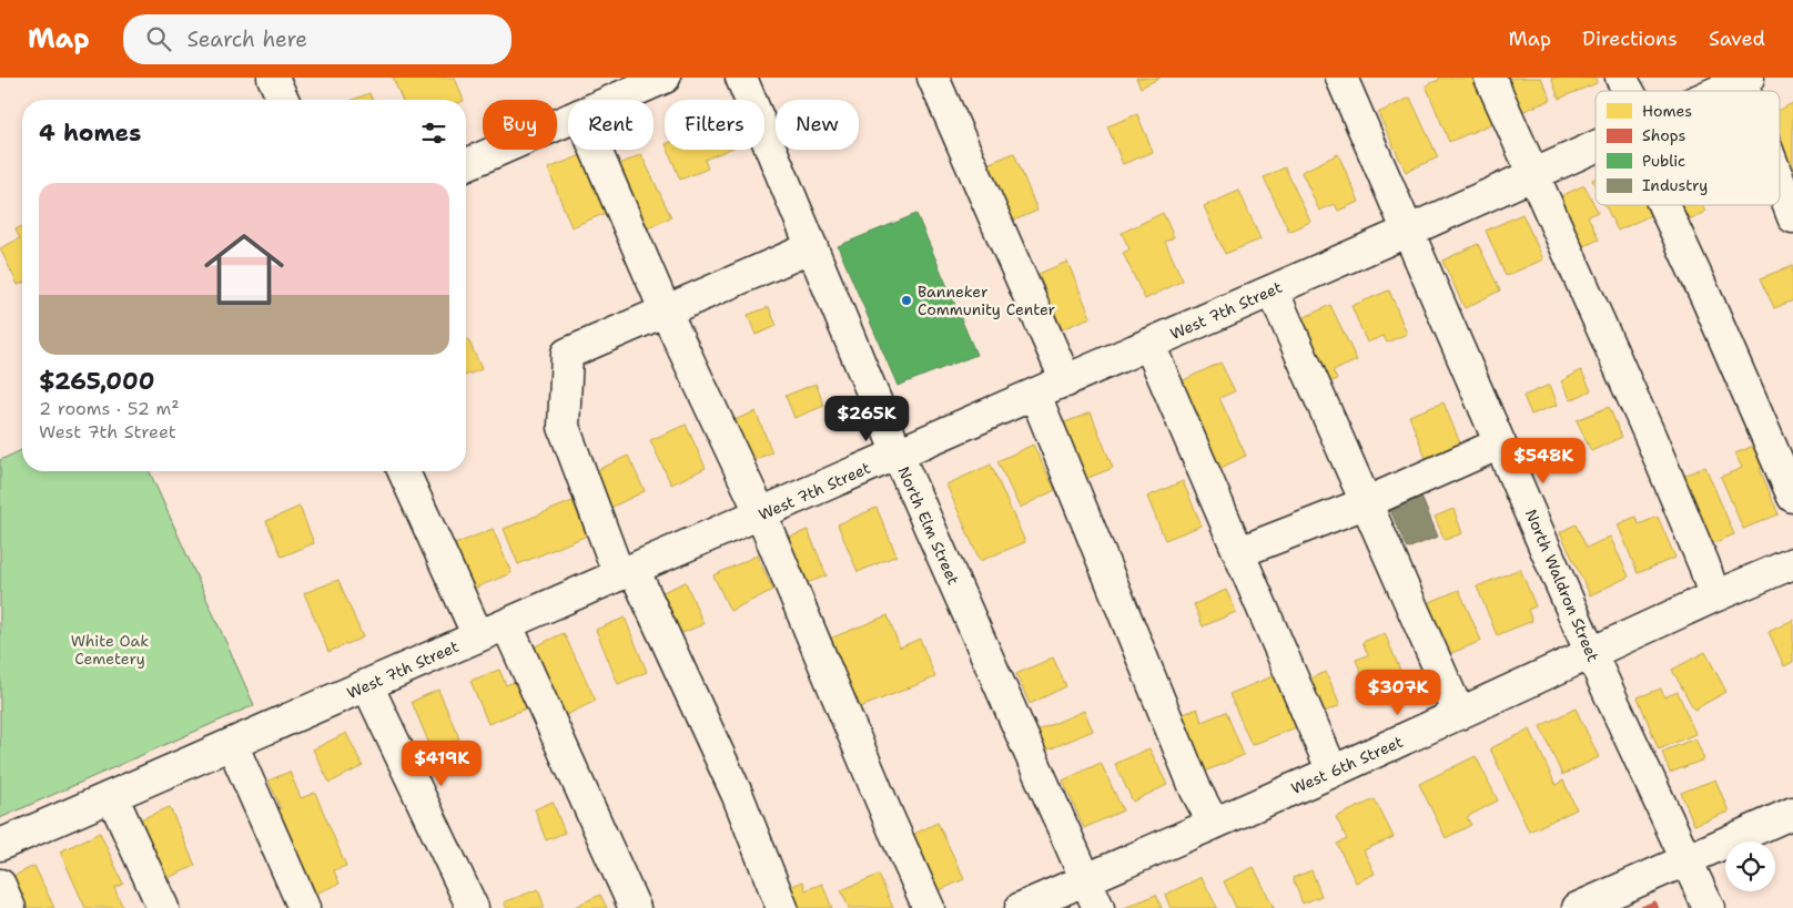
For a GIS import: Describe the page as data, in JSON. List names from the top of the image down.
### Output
{
  "streets": {
    "street": [
      "West 7th Street",
      "North Elm Street",
      "North Waldron Street",
      "West 6th Street"
    ]
  },
  "crossings": [
    ["West 7th Street", "North Elm Street"],
    ["West 7th Street", "North Waldron Street"],
    ["North Elm Street", "West 6th Street"],
    ["North Waldron Street", "West 6th Street"]
  ],
  "parks": ["White Oak Cemetery"],
  "places": ["Banneker Community Center"],
  "legend": [
    "Homes",
    "Shops",
    "Public",
    "Industry"
  ],
  "page": {
    "header": "Map",
    "search": "Search here",
    "nav": ["Map", "Directions", "Saved"],
    "chip": [
      "Buy",
      "Rent",
      "Filters",
      "New"
    ],
    "heading": "4 homes",
    "list": [
      {
        "name": "$265,000",
        "note": "2 rooms · 52 m² · West 7th Street"
      }
    ],
    "price": [
      "$265K",
      "$548K",
      "$307K",
      "$419K"
    ]
  }
}
